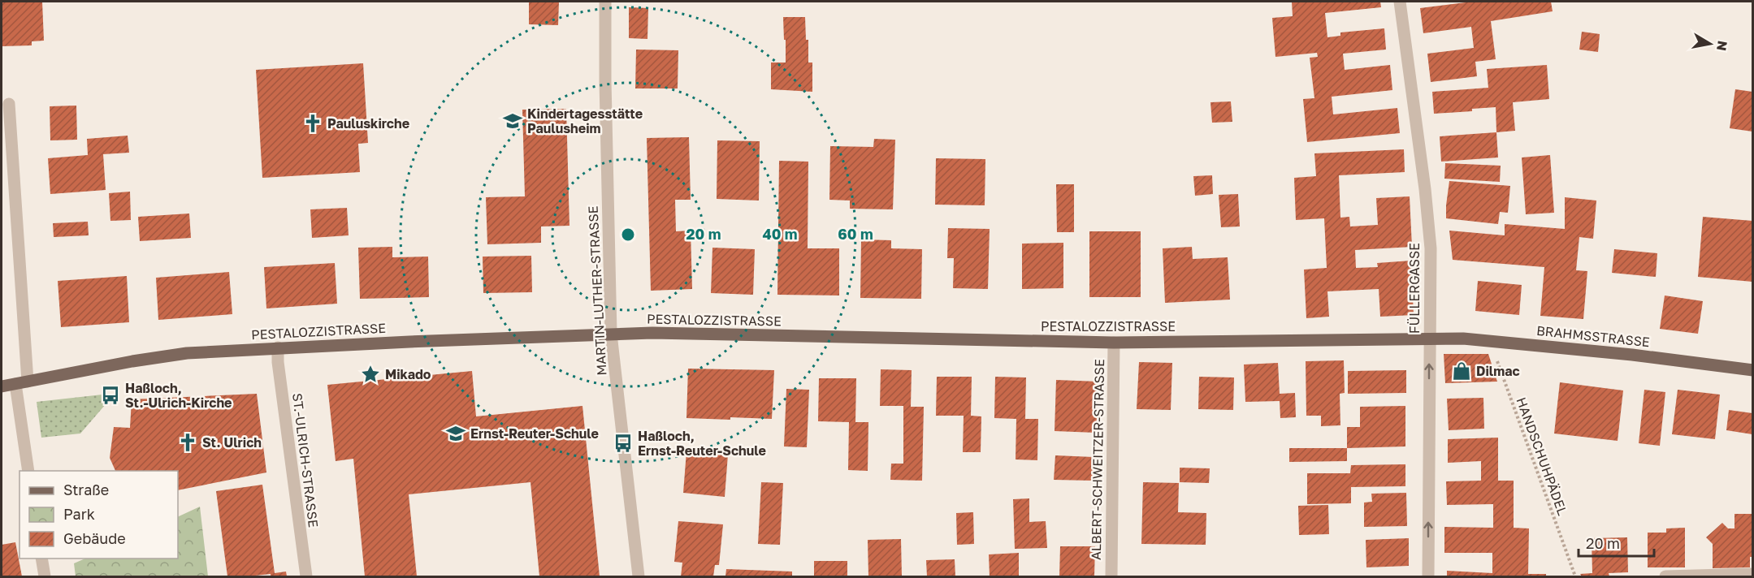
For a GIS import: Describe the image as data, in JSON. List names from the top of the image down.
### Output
{
  "streets": {
    "main road": ["PESTALOZZISTRASSE", "BRAHMSSTRASSE"],
    "street": [
      "FÜLLERGASSE",
      "MARTIN-LUTHER-STRASSE",
      "ALBERT-SCHWEITZER-STRASSE",
      "ST.-ULRICH-STRASSE"
    ],
    "path": ["HANDSCHUHPÄDEL"]
  },
  "crossings": [
    ["FÜLLERGASSE", "PESTALOZZISTRASSE"],
    ["FÜLLERGASSE", "BRAHMSSTRASSE"],
    ["MARTIN-LUTHER-STRASSE", "PESTALOZZISTRASSE"],
    ["PESTALOZZISTRASSE", "BRAHMSSTRASSE"],
    ["PESTALOZZISTRASSE", "ALBERT-SCHWEITZER-STRASSE"],
    ["PESTALOZZISTRASSE", "ST.-ULRICH-STRASSE"],
    ["BRAHMSSTRASSE", "HANDSCHUHPÄDEL"]
  ],
  "one_way": ["FÜLLERGASSE"],
  "places": {
    "school or university": ["Kindertagesstätte Paulusheim", "Ernst-Reuter-Schule"],
    "church": ["Pauluskirche", "St. Ulrich"],
    "shop": ["Dilmac"],
    "place": ["Mikado"],
    "bus stop": ["Haßloch, St.-Ulrich-Kirche", "Haßloch, Ernst-Reuter-Schule"]
  },
  "legend": ["Straße", "Park", "Gebäude"],
  "scale_bar": "20 m",
  "north": "right",
  "rings": ["20 m", "40 m", "60 m"]
}
